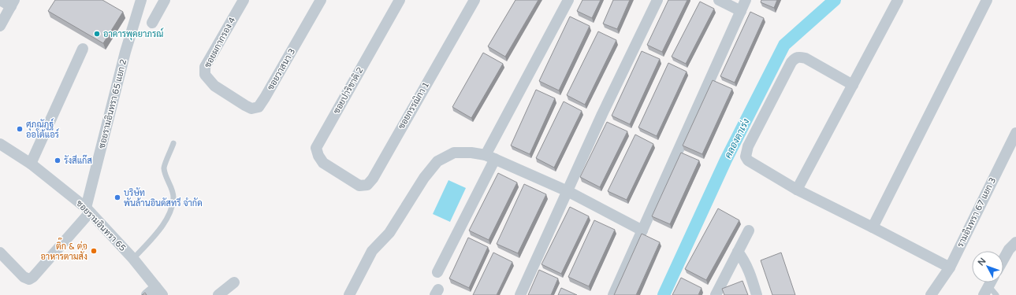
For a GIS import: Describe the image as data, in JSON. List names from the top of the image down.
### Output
{
  "streets": {
    "street": [
      "ซอยผกากรอง 4",
      "ซอยวาสนา 3",
      "ซอยปาริชาติ 2",
      "ซอยรามอินทรา 65 แยก 2",
      "ซอยกรรณิกา 1",
      "รามอินทรา 67 แยก 3",
      "ซอยรามอินทรา 65"
    ]
  },
  "crossings": [
    ["ซอยผกากรอง 4", "ซอยวาสนา 3"],
    ["ซอยปาริชาติ 2", "ซอยกรรณิกา 1"],
    ["ซอยรามอินทรา 65 แยก 2", "ซอยรามอินทรา 65"]
  ],
  "water": ["คลองตาเร่ง"],
  "places": [
    "อาคารพุคยาภรณ์",
    "ศุภณัฎฐ์ ออโต้แอร์",
    "รังสีแก๊ส",
    "บริษัท พันล้านอินดัสทรี จำกัด",
    "ติ๊ก & ต่อ อาหารตามสั่ง"
  ],
  "north": "top left"
}
